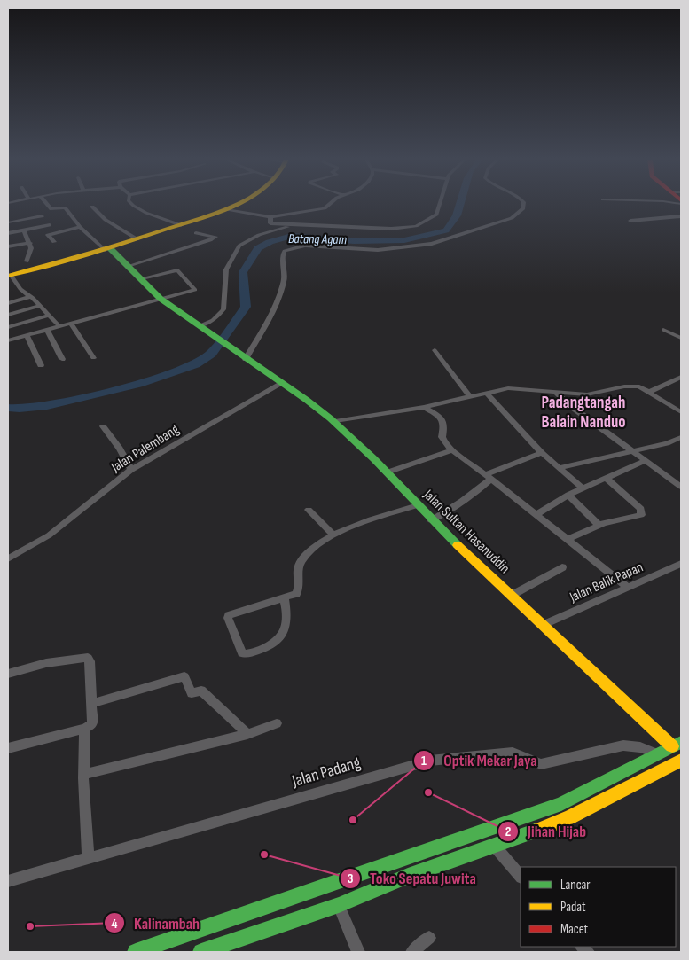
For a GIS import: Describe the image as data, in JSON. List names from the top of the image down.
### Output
{
  "streets": {
    "main road": ["Jalan Sultan Hasanuddin"],
    "street": ["Jalan Palembang", "Jalan Balik Papan", "Jalan Padang"]
  },
  "crossings": [
    ["Jalan Palembang", "Jalan Sultan Hasanuddin"],
    ["Jalan Sultan Hasanuddin", "Jalan Balik Papan"]
  ],
  "districts": ["Padangtangah Balain Nanduo"],
  "water": ["Batang Agam"],
  "places": [
    "Jihan Hijab",
    "Optik Mekar Jaya",
    "Toko Sepatu Juwita",
    "Kalinambah"
  ],
  "legend": ["Lancar", "Padat", "Macet"]
}
